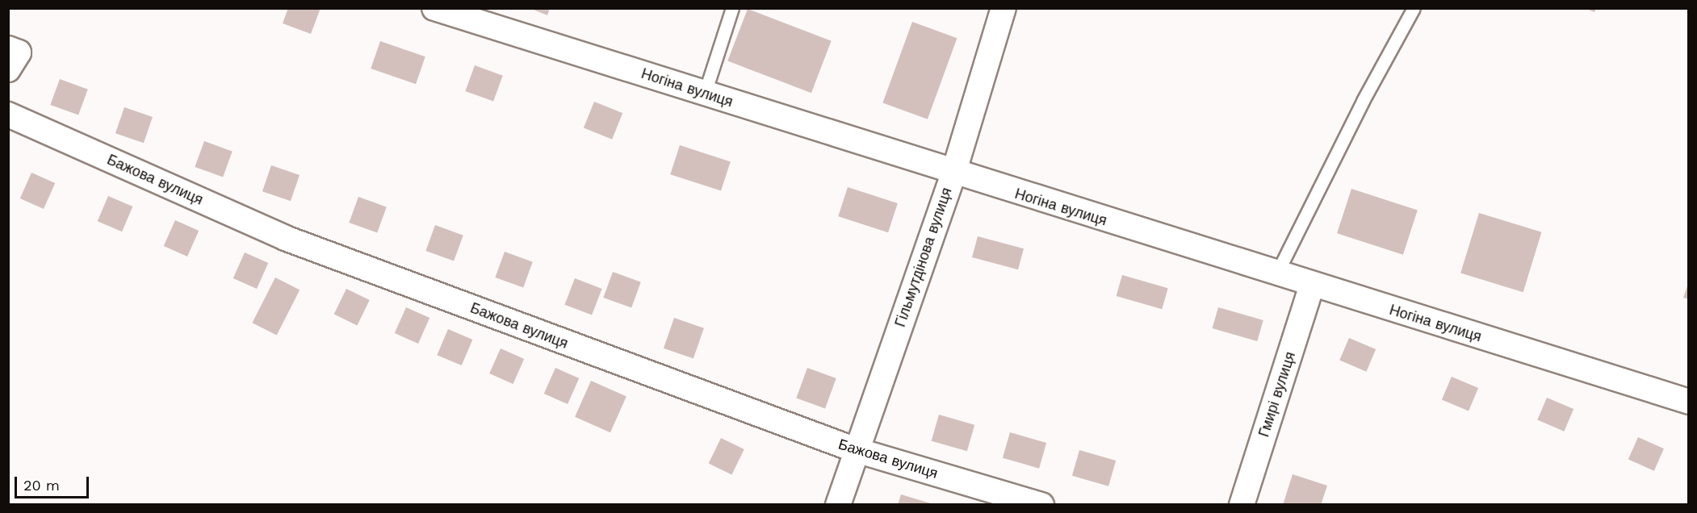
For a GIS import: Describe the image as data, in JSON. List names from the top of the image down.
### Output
{
  "streets": {
    "street": [
      "Ногіна вулиця",
      "Бажова вулиця",
      "Гільмутдінова вулиця",
      "Гмирі вулиця"
    ]
  },
  "crossings": [
    ["Ногіна вулиця", "Гільмутдінова вулиця"],
    ["Ногіна вулиця", "Гмирі вулиця"],
    ["Бажова вулиця", "Гільмутдінова вулиця"]
  ],
  "scale_bar": "20 m"
}
